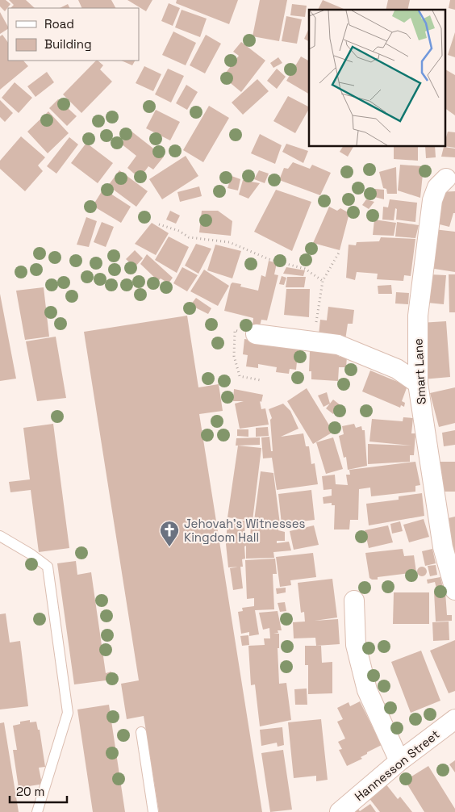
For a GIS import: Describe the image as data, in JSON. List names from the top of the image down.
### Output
{
  "streets": {
    "street": ["Smart Lane", "Hannesson Street"]
  },
  "places": {
    "church": ["Jehovah’s Witnesses Kingdom Hall"]
  },
  "legend": ["Road", "Building"],
  "scale_bar": "20 m"
}
